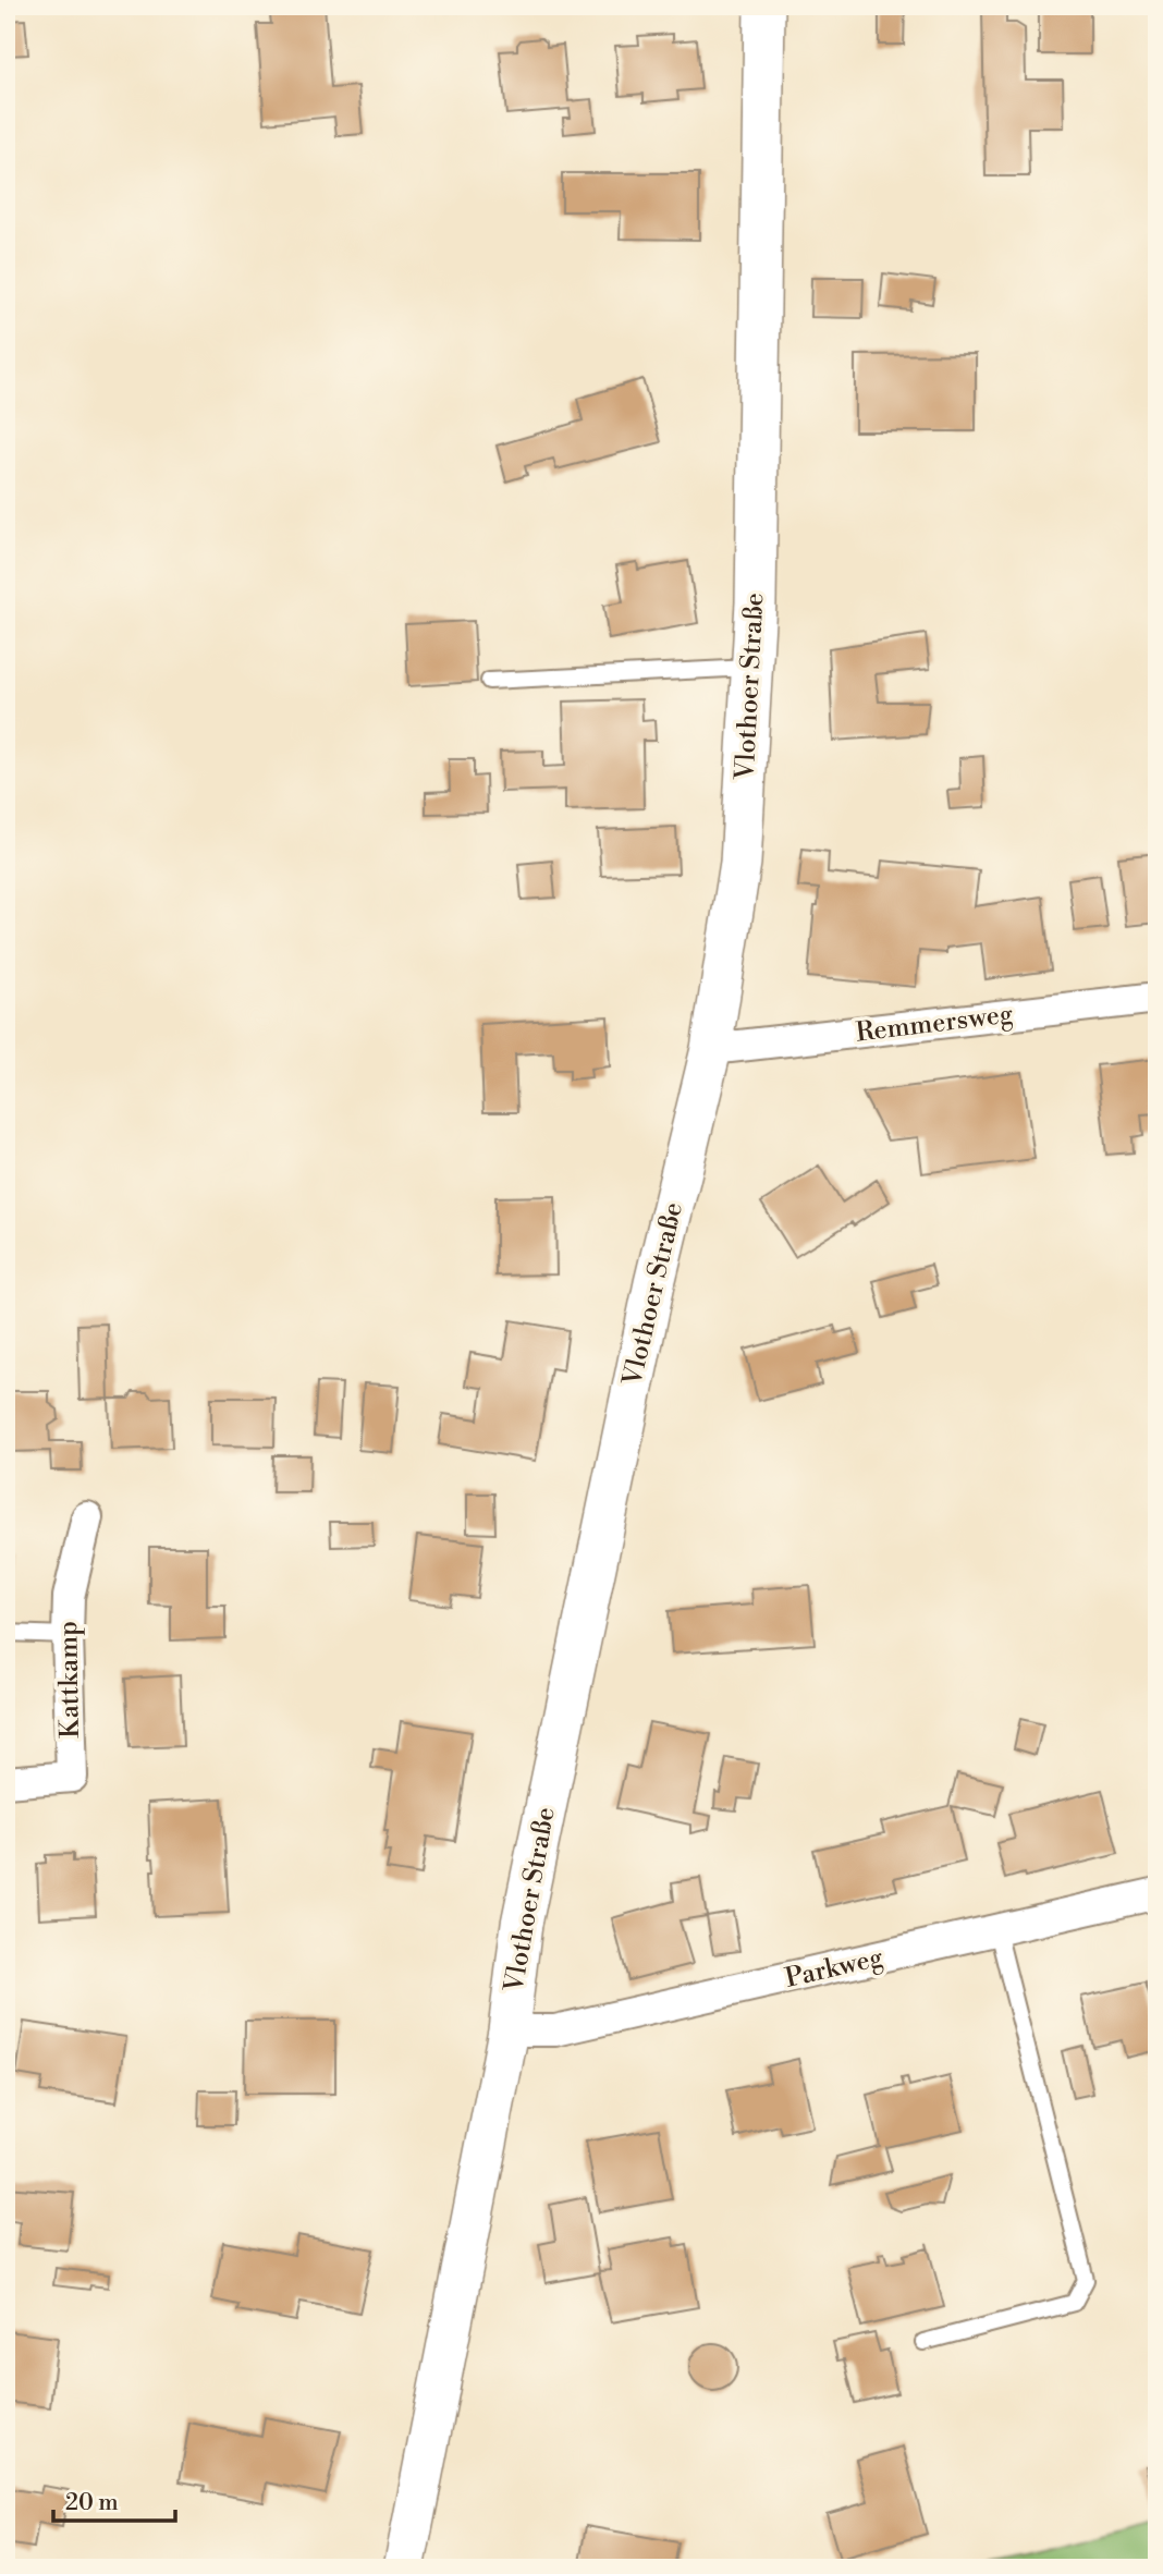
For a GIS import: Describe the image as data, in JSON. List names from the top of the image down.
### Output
{
  "streets": {
    "street": [
      "Vlothoer Straße",
      "Remmersweg",
      "Kattkamp",
      "Parkweg"
    ]
  },
  "crossings": [
    ["Vlothoer Straße", "Remmersweg"],
    ["Vlothoer Straße", "Parkweg"]
  ],
  "scale_bar": "20 m"
}
